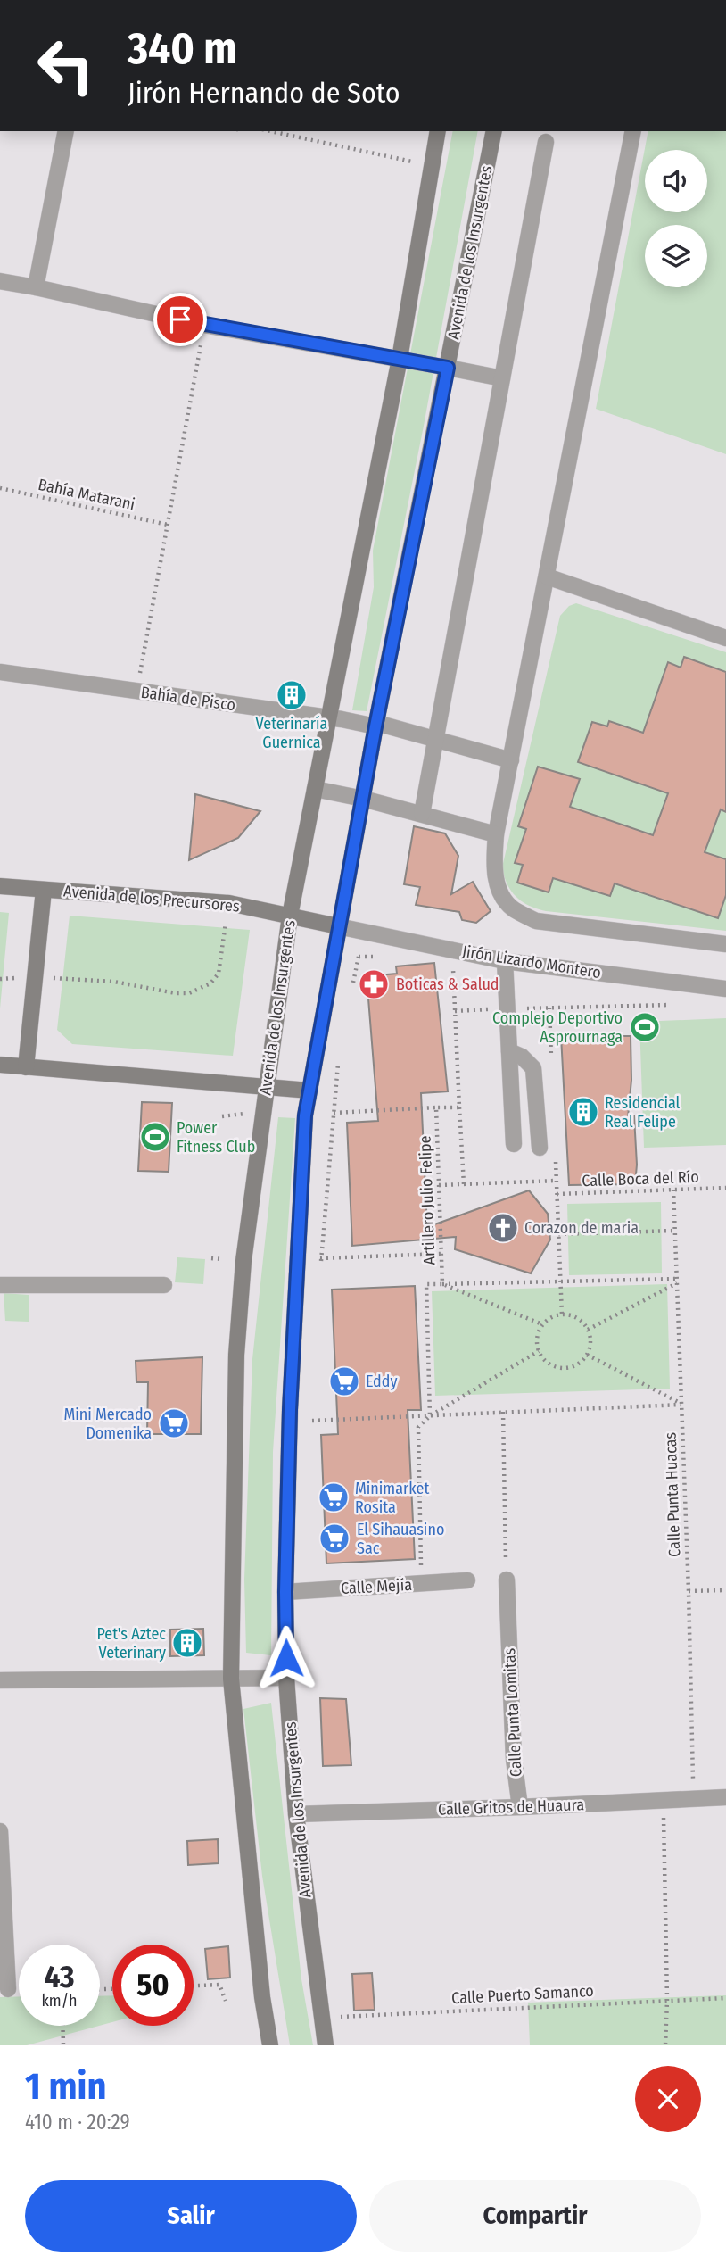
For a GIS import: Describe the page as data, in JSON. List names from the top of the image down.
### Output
{
  "streets": {
    "main road": ["Avenida de los Insurgentes", "Avenida de los Precursores"],
    "street": [
      "Bahía de Pisco",
      "Jirón Lizardo Montero",
      "Calle Mejía",
      "Calle Punta Lomitas",
      "Calle Gritos de Huaura"
    ],
    "path": [
      "Bahía Matarani",
      "Calle Boca del Río",
      "Artillero Julio Felipe",
      "Calle Punta Huacas",
      "Calle Puerto Samanco"
    ]
  },
  "crossings": [
    ["Avenida de los Insurgentes", "Bahía de Pisco"],
    ["Avenida de los Insurgentes", "Avenida de los Precursores"],
    ["Avenida de los Insurgentes", "Jirón Lizardo Montero"],
    ["Avenida de los Insurgentes", "Calle Mejía"],
    ["Avenida de los Insurgentes", "Calle Gritos de Huaura"],
    ["Avenida de los Insurgentes", "Calle Puerto Samanco"],
    ["Avenida de los Precursores", "Jirón Lizardo Montero"],
    ["Calle Boca del Río", "Calle Punta Huacas"],
    ["Artillero Julio Felipe", "Calle Mejía"],
    ["Calle Punta Huacas", "Calle Gritos de Huaura"],
    ["Calle Punta Lomitas", "Calle Gritos de Huaura"]
  ],
  "places": {
    "building": ["Veterinaría Guernica", "Residencial Real Felipe", "Pet's Aztec Veterinary"],
    "pharmacy": ["Boticas & Salud"],
    "sports": ["Complejo Deportivo Asprournaga", "Power Fitness Club"],
    "church": ["Corazon de maria"],
    "supermarket": [
      "Eddy",
      "Mini Mercado Domenika",
      "Minimarket Rosita",
      "El Sihauasino Sac"
    ]
  },
  "page": {
    "turn": ["340 m", "Jirón Hernando de Soto"],
    "speed": "43 km/h",
    "limit": "50",
    "heading": ["1 min", "410 m · 20:29"],
    "buttons": ["Salir", "Compartir"]
  }
}
